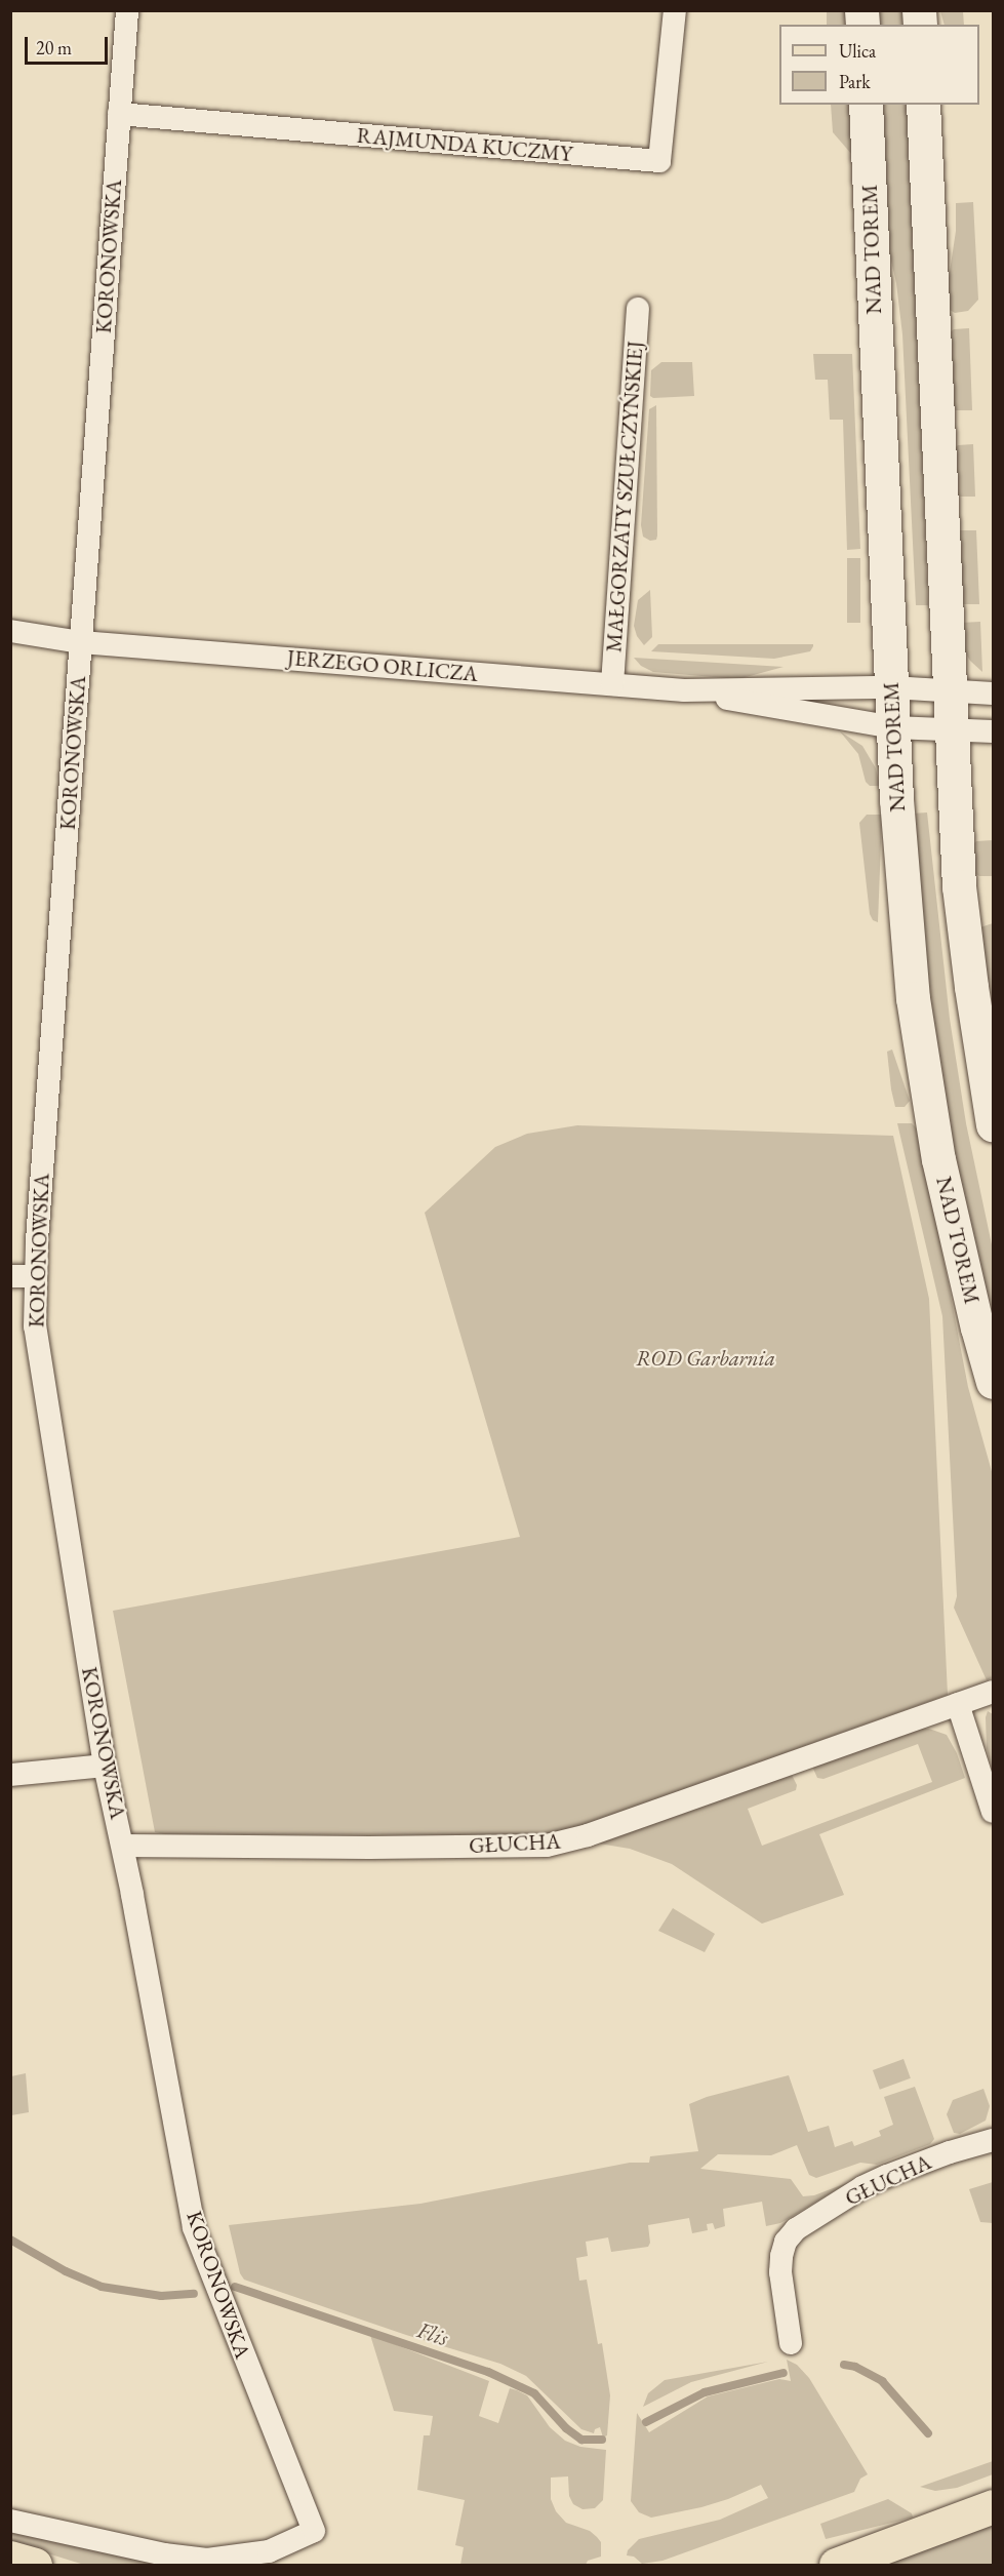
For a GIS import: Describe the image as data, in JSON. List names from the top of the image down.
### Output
{
  "streets": {
    "main road": ["NAD TOREM"],
    "street": [
      "RAJMUNDA KUCZMY",
      "KORONOWSKA",
      "MAŁGORZATY SZUŁCZYŃSKIEJ",
      "JERZEGO ORLICZA",
      "GŁUCHA"
    ]
  },
  "crossings": [
    ["RAJMUNDA KUCZMY", "KORONOWSKA"],
    ["NAD TOREM", "JERZEGO ORLICZA"],
    ["KORONOWSKA", "JERZEGO ORLICZA"],
    ["KORONOWSKA", "GŁUCHA"],
    ["MAŁGORZATY SZUŁCZYŃSKIEJ", "JERZEGO ORLICZA"]
  ],
  "water": ["Flis"],
  "parks": ["ROD Garbarnia"],
  "legend": ["Ulica", "Park"],
  "scale_bar": "20 m"
}
